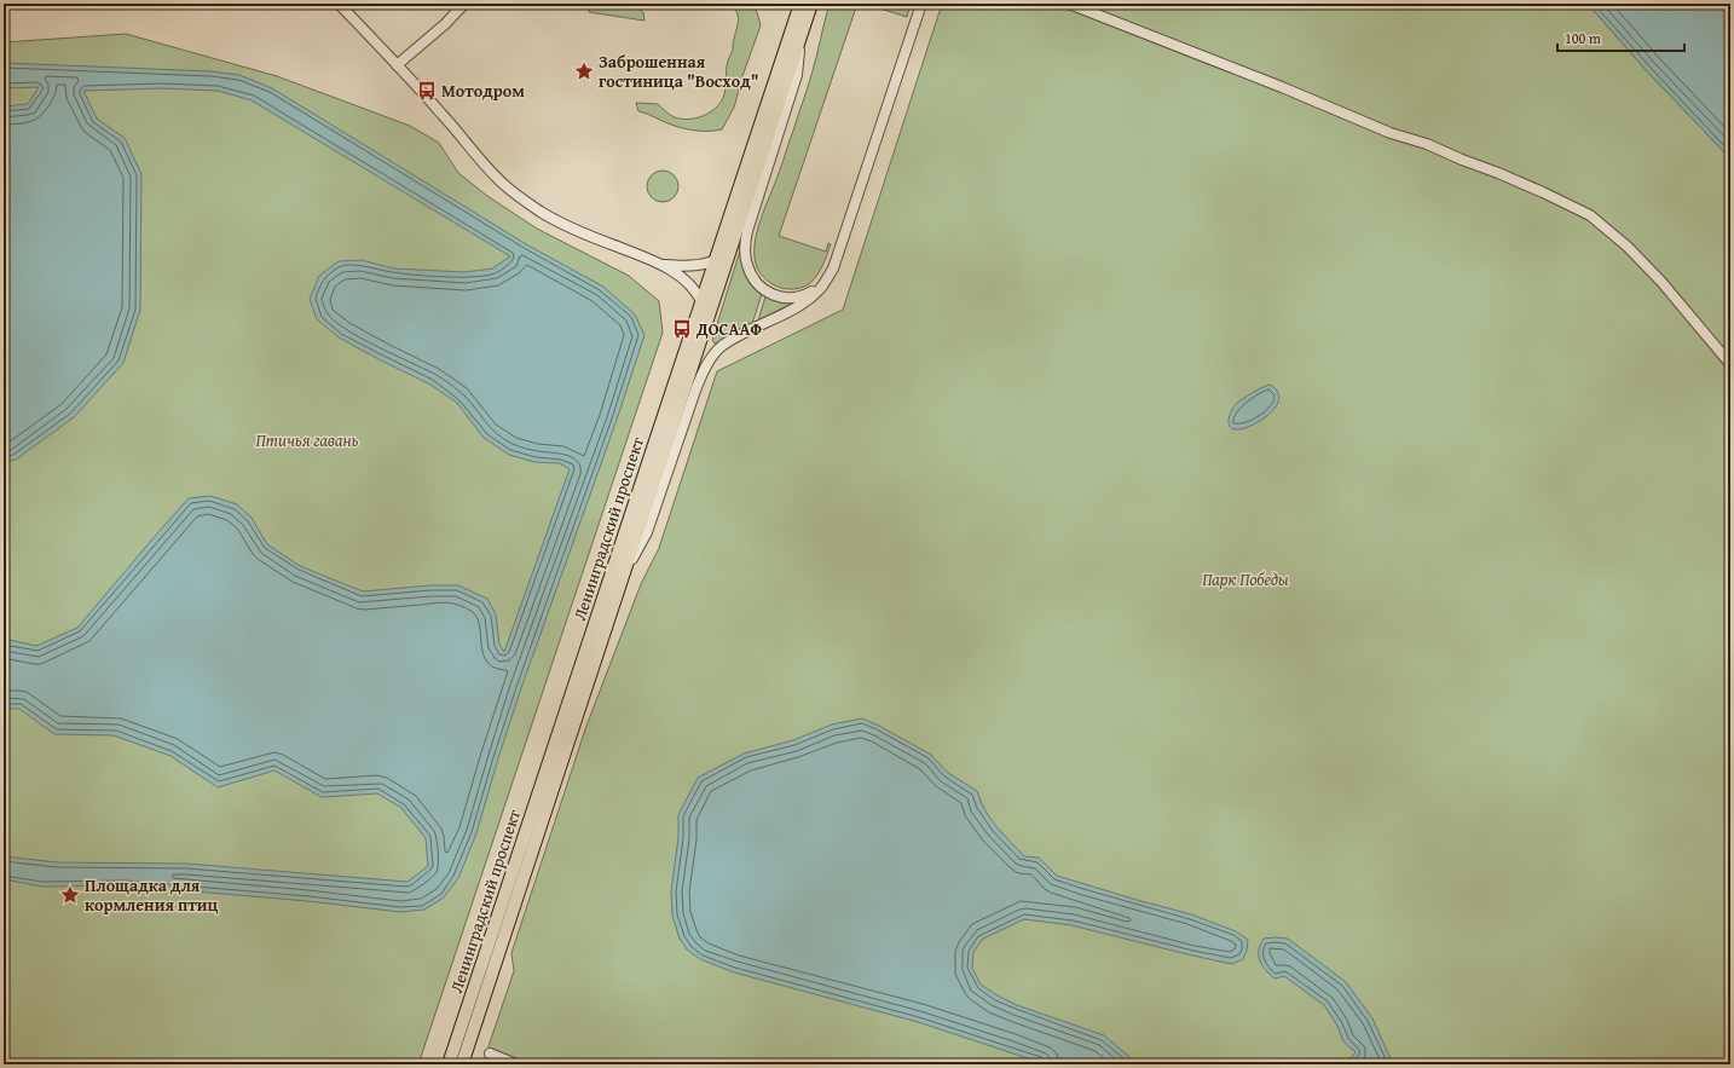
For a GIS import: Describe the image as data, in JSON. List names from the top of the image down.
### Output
{
  "streets": {
    "main road": ["Ленинградский проспект"]
  },
  "parks": ["Птичья гавань", "Парк Победы"],
  "places": {
    "place": ["Заброшенная гостиница \"Восход\"", "Площадка для кормления птиц"],
    "bus stop": ["Мотодром", "ДОСААФ"]
  },
  "scale_bar": "100 m"
}
